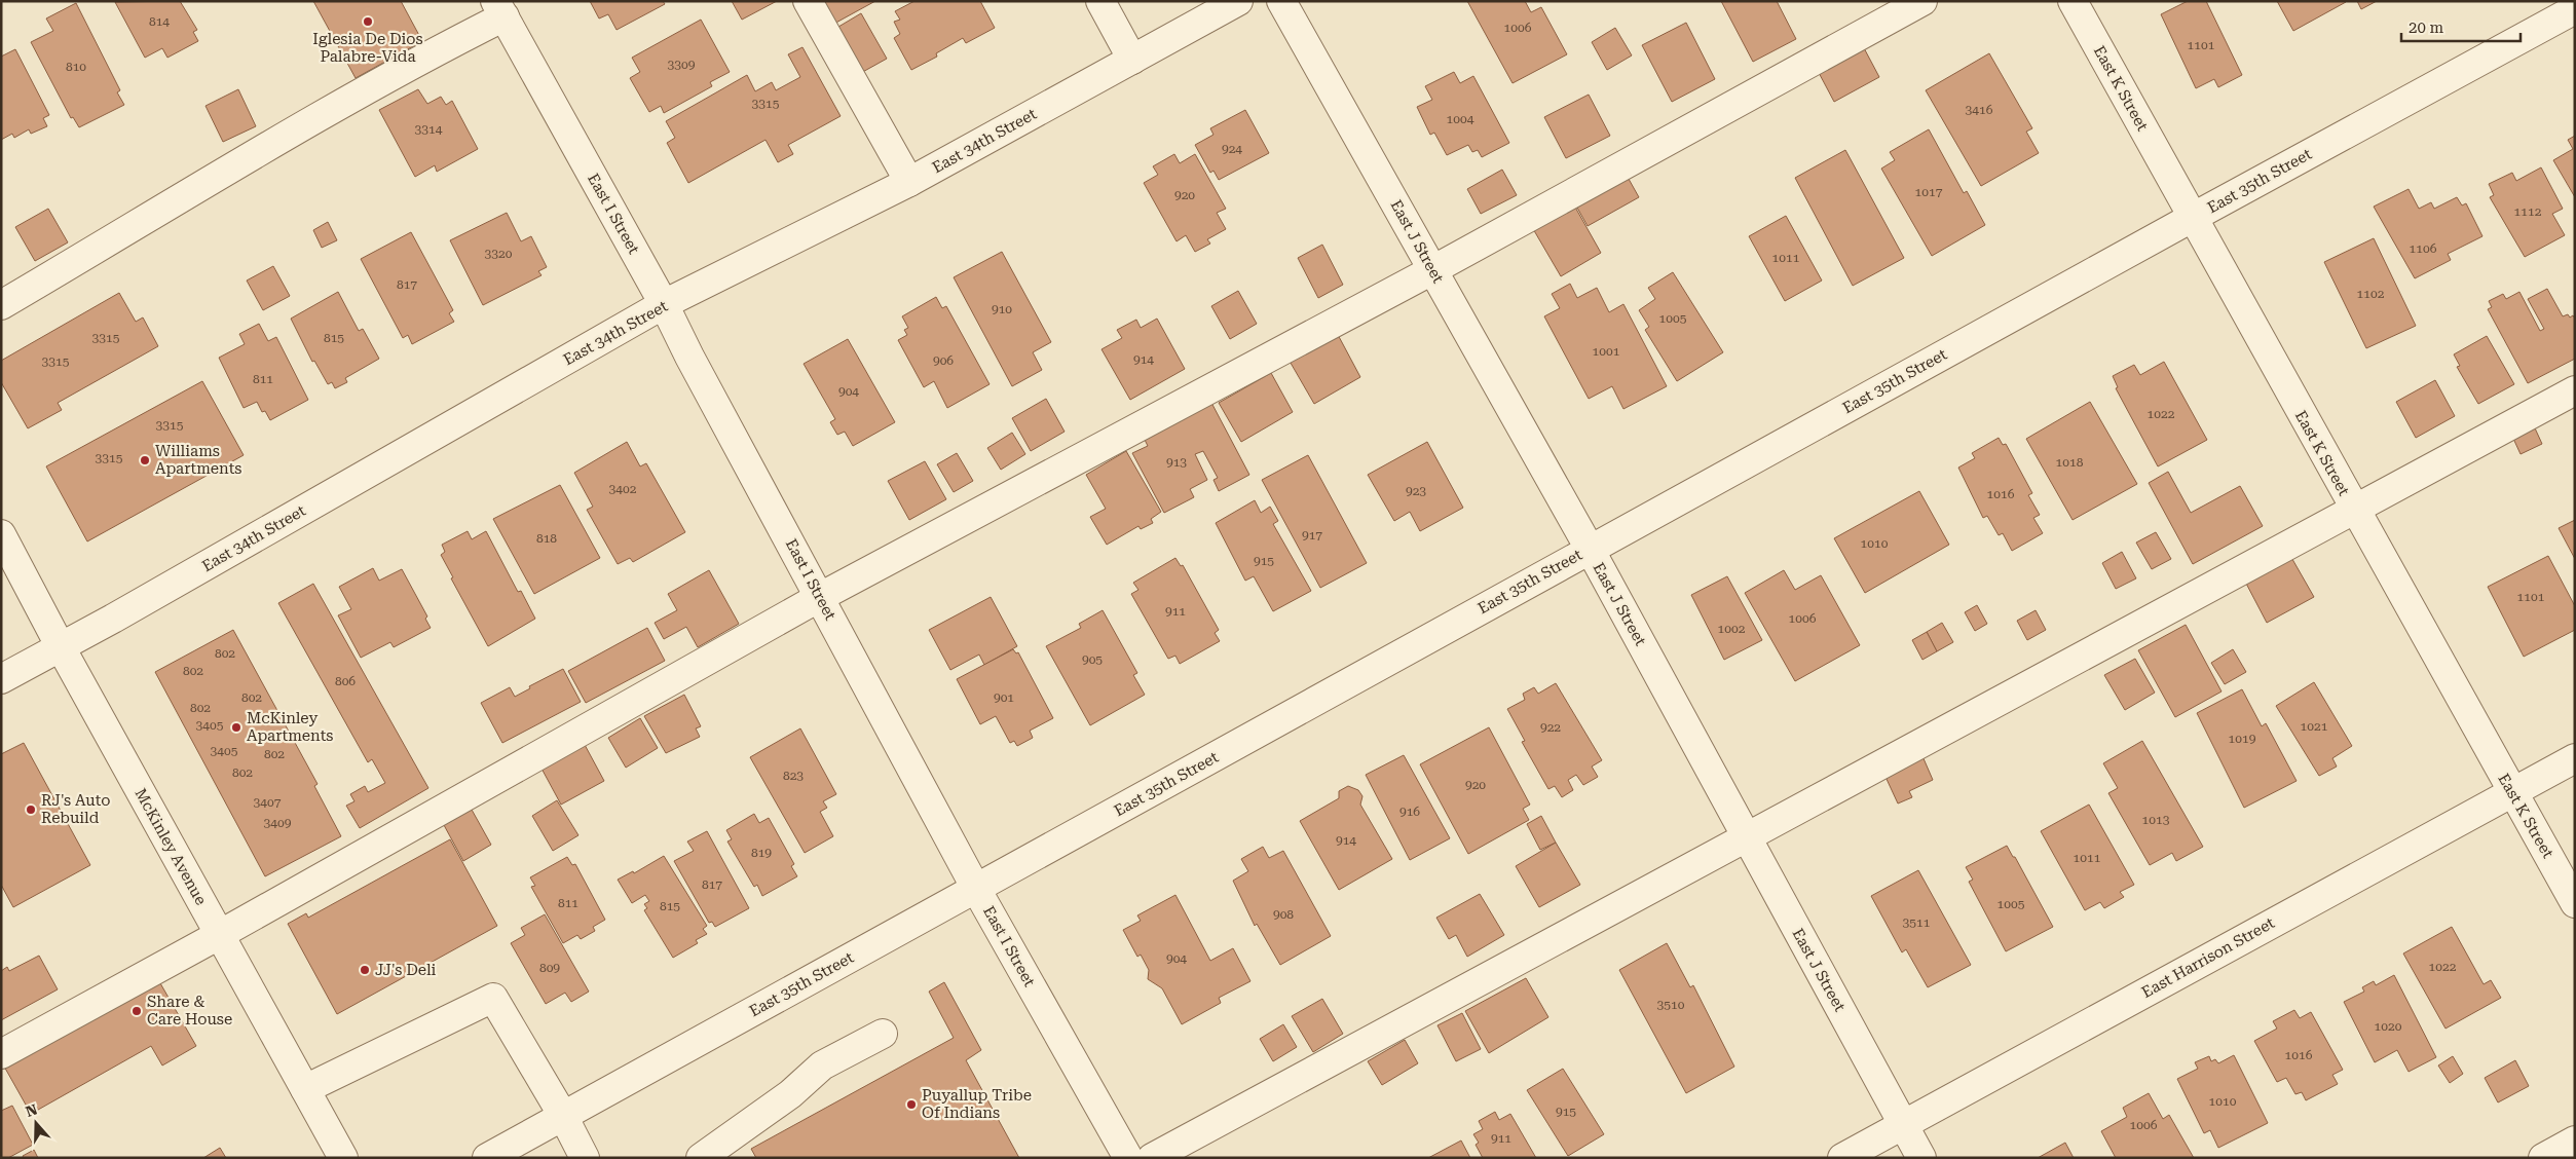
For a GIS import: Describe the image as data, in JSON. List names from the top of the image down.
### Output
{
  "streets": {
    "street": [
      "East K Street",
      "East 34th Street",
      "East 35th Street",
      "East I Street",
      "East J Street",
      "McKinley Avenue",
      "East Harrison Street"
    ]
  },
  "crossings": [
    ["East K Street", "East 35th Street"],
    ["East K Street", "East Harrison Street"],
    ["East 34th Street", "East I Street"],
    ["East 34th Street", "McKinley Avenue"],
    ["East 35th Street", "East I Street"],
    ["East 35th Street", "East J Street"],
    ["East J Street", "East Harrison Street"]
  ],
  "places": [
    "Iglesia De Dios Palabre-Vida",
    "Williams Apartments",
    "McKinley Apartments",
    "RJ's Auto Rebuild",
    "JJ's Deli",
    "Share & Care House",
    "Puyallup Tribe Of Indians"
  ],
  "house_numbers": [
    "814",
    "1006",
    "1101",
    "3309",
    "810",
    "3315",
    "3416",
    "1004",
    "3314",
    "924",
    "1017",
    "920",
    "1112",
    "1106",
    "3320",
    "1011",
    "817",
    "1102",
    "910",
    "1005",
    "3315",
    "815",
    "1001",
    "914",
    "906",
    "3315",
    "811",
    "904",
    "1022",
    "3315",
    "3315",
    "913",
    "1018",
    "3402",
    "923",
    "1016",
    "917",
    "818",
    "1010",
    "915",
    "1101",
    "911",
    "1006",
    "1002",
    "802",
    "905",
    "802",
    "806",
    "802",
    "901",
    "802",
    "3405",
    "1021",
    "922",
    "1019",
    "3405",
    "802",
    "802",
    "823",
    "920",
    "3407",
    "916",
    "1013",
    "3409",
    "914",
    "819",
    "1011",
    "817",
    "811",
    "1005",
    "815",
    "908",
    "3511",
    "904",
    "1022",
    "809",
    "3510",
    "1020",
    "1016",
    "1010",
    "915",
    "1006",
    "911"
  ],
  "scale_bar": "20 m",
  "north": "top"
}
